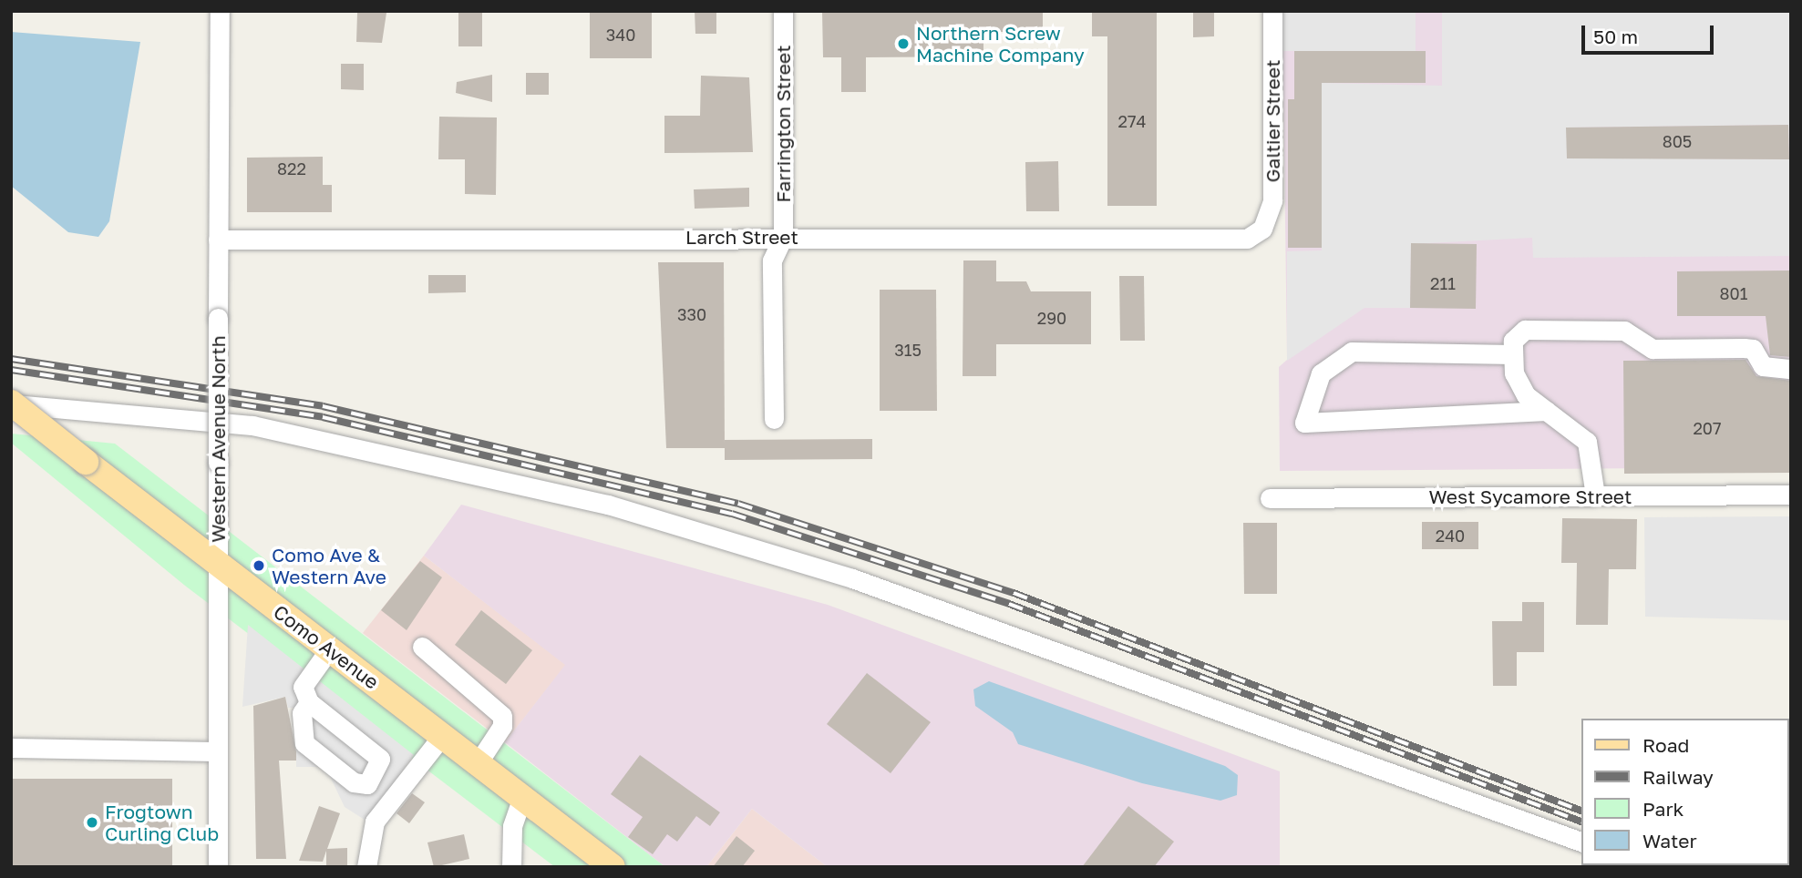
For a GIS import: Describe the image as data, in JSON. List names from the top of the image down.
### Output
{
  "streets": {
    "main road": ["Como Avenue"],
    "street": [
      "Galtier Street",
      "Farrington Street",
      "Larch Street",
      "Western Avenue North",
      "West Sycamore Street"
    ]
  },
  "crossings": [
    ["Galtier Street", "Larch Street"],
    ["Farrington Street", "Larch Street"],
    ["Larch Street", "Western Avenue North"],
    ["Western Avenue North", "Como Avenue"]
  ],
  "places": ["Northern Screw Machine Company", "Como Ave & Western Ave", "Frogtown Curling Club"],
  "house_numbers": [
    "340",
    "274",
    "805",
    "822",
    "211",
    "801",
    "330",
    "290",
    "315",
    "207",
    "240"
  ],
  "legend": [
    "Road",
    "Railway",
    "Park",
    "Water"
  ],
  "scale_bar": "50 m"
}
